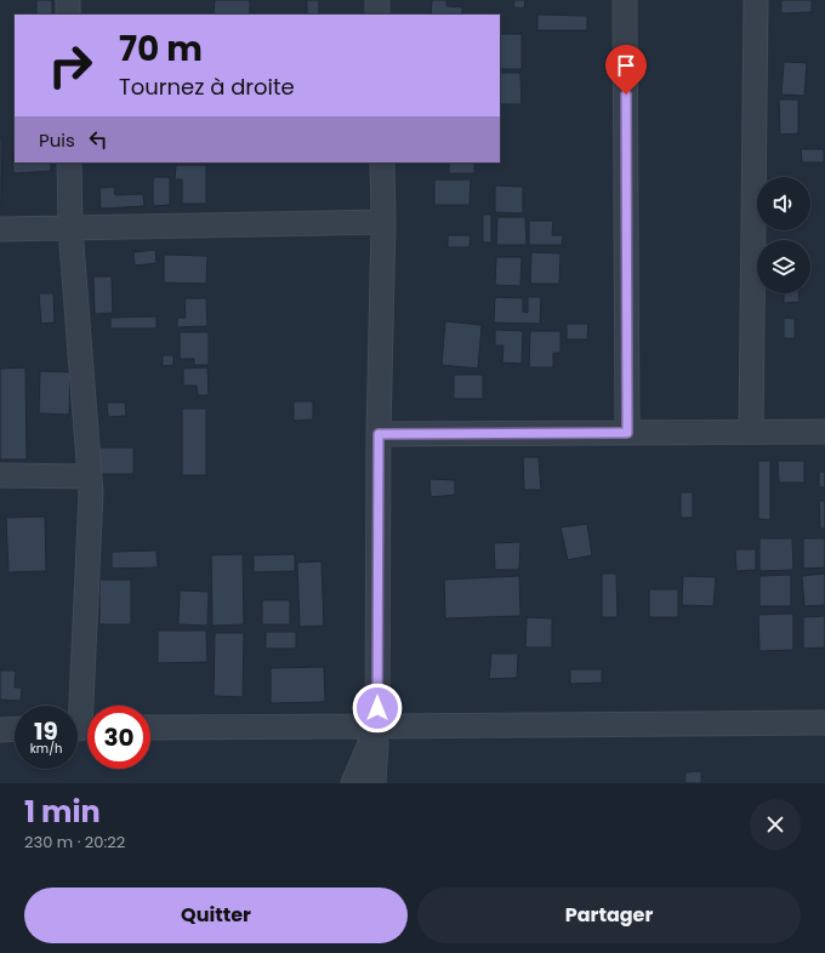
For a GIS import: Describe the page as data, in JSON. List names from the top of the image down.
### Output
{
  "page": {
    "turn": ["70 m", "Tournez à droite"],
    "then": "Puis",
    "speed": "19 km/h",
    "limit": "30",
    "heading": ["1 min", "230 m · 20:22"],
    "buttons": ["Quitter", "Partager"]
  }
}
